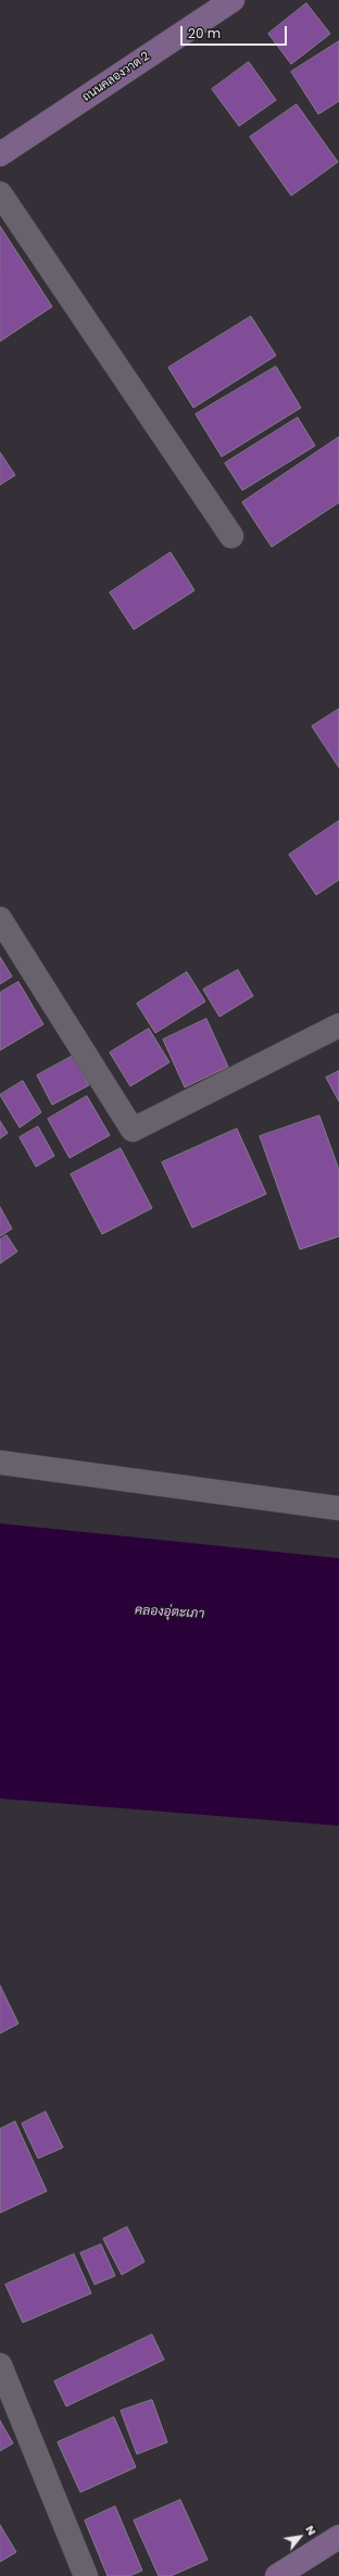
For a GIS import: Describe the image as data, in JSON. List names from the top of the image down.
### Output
{
  "streets": {
    "street": ["ถนนคลองวาด 2"]
  },
  "water": ["คลองอุ่ตะเภา"],
  "scale_bar": "20 m",
  "north": "top right"
}
